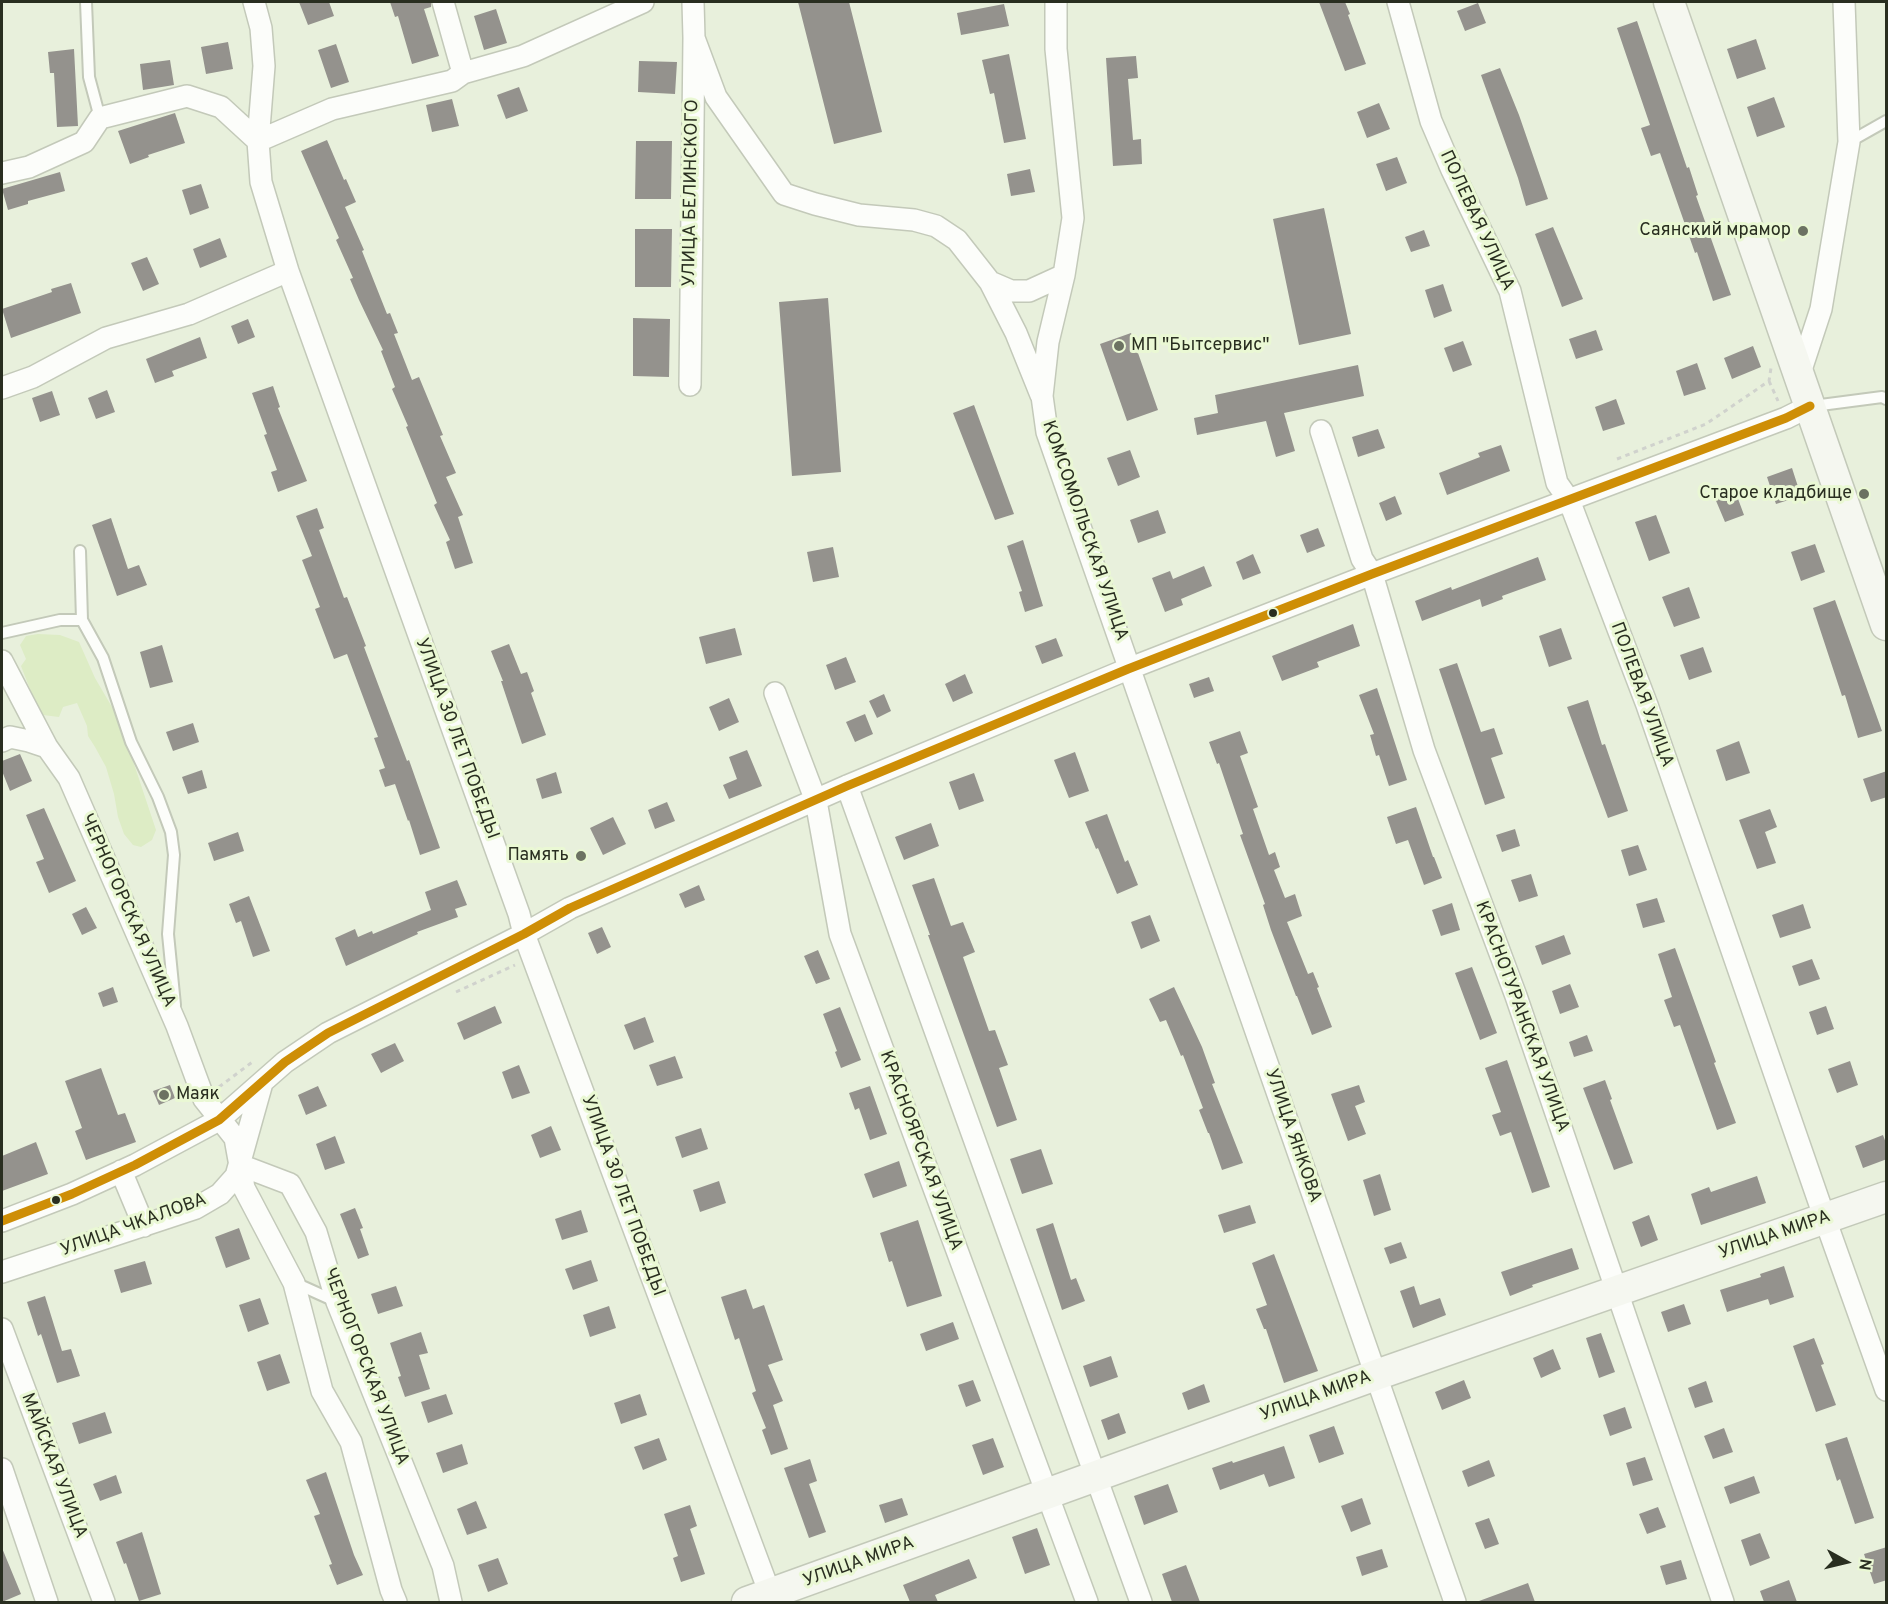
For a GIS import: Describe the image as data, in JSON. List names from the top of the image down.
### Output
{
  "streets": {
    "main road": ["УЛИЦА МИРА"],
    "street": [
      "УЛИЦА БЕЛИНСКОГО",
      "ПОЛЕВАЯ УЛИЦА",
      "КОМСОМОЛЬСКАЯ УЛИЦА",
      "УЛИЦА 30 ЛЕТ ПОБЕДЫ",
      "ЧЕРНОГОРСКАЯ УЛИЦА",
      "КРАСНОТУРАНСКАЯ УЛИЦА",
      "УЛИЦА ЯНКОВА",
      "КРАСНОЯРСКАЯ УЛИЦА",
      "УЛИЦА ЧКАЛОВА",
      "МАЙСКАЯ УЛИЦА"
    ]
  },
  "crossings": [
    ["ПОЛЕВАЯ УЛИЦА", "УЛИЦА ЧКАЛОВА"],
    ["ПОЛЕВАЯ УЛИЦА", "УЛИЦА МИРА"],
    ["КОМСОМОЛЬСКАЯ УЛИЦА", "УЛИЦА ЯНКОВА"],
    ["КОМСОМОЛЬСКАЯ УЛИЦА", "УЛИЦА ЧКАЛОВА"],
    ["УЛИЦА 30 ЛЕТ ПОБЕДЫ", "УЛИЦА ЧКАЛОВА"],
    ["УЛИЦА 30 ЛЕТ ПОБЕДЫ", "УЛИЦА МИРА"],
    ["ЧЕРНОГОРСКАЯ УЛИЦА", "УЛИЦА ЧКАЛОВА"],
    ["КРАСНОТУРАНСКАЯ УЛИЦА", "УЛИЦА ЧКАЛОВА"],
    ["КРАСНОТУРАНСКАЯ УЛИЦА", "УЛИЦА МИРА"],
    ["УЛИЦА ЯНКОВА", "УЛИЦА ЧКАЛОВА"],
    ["УЛИЦА ЯНКОВА", "УЛИЦА МИРА"],
    ["КРАСНОЯРСКАЯ УЛИЦА", "УЛИЦА ЧКАЛОВА"],
    ["КРАСНОЯРСКАЯ УЛИЦА", "УЛИЦА МИРА"]
  ],
  "places": [
    "Саянский мрамор",
    "МП \"Бытсервис\"",
    "Старое кладбище",
    "Память",
    "Маяк"
  ],
  "north": "right"
}
